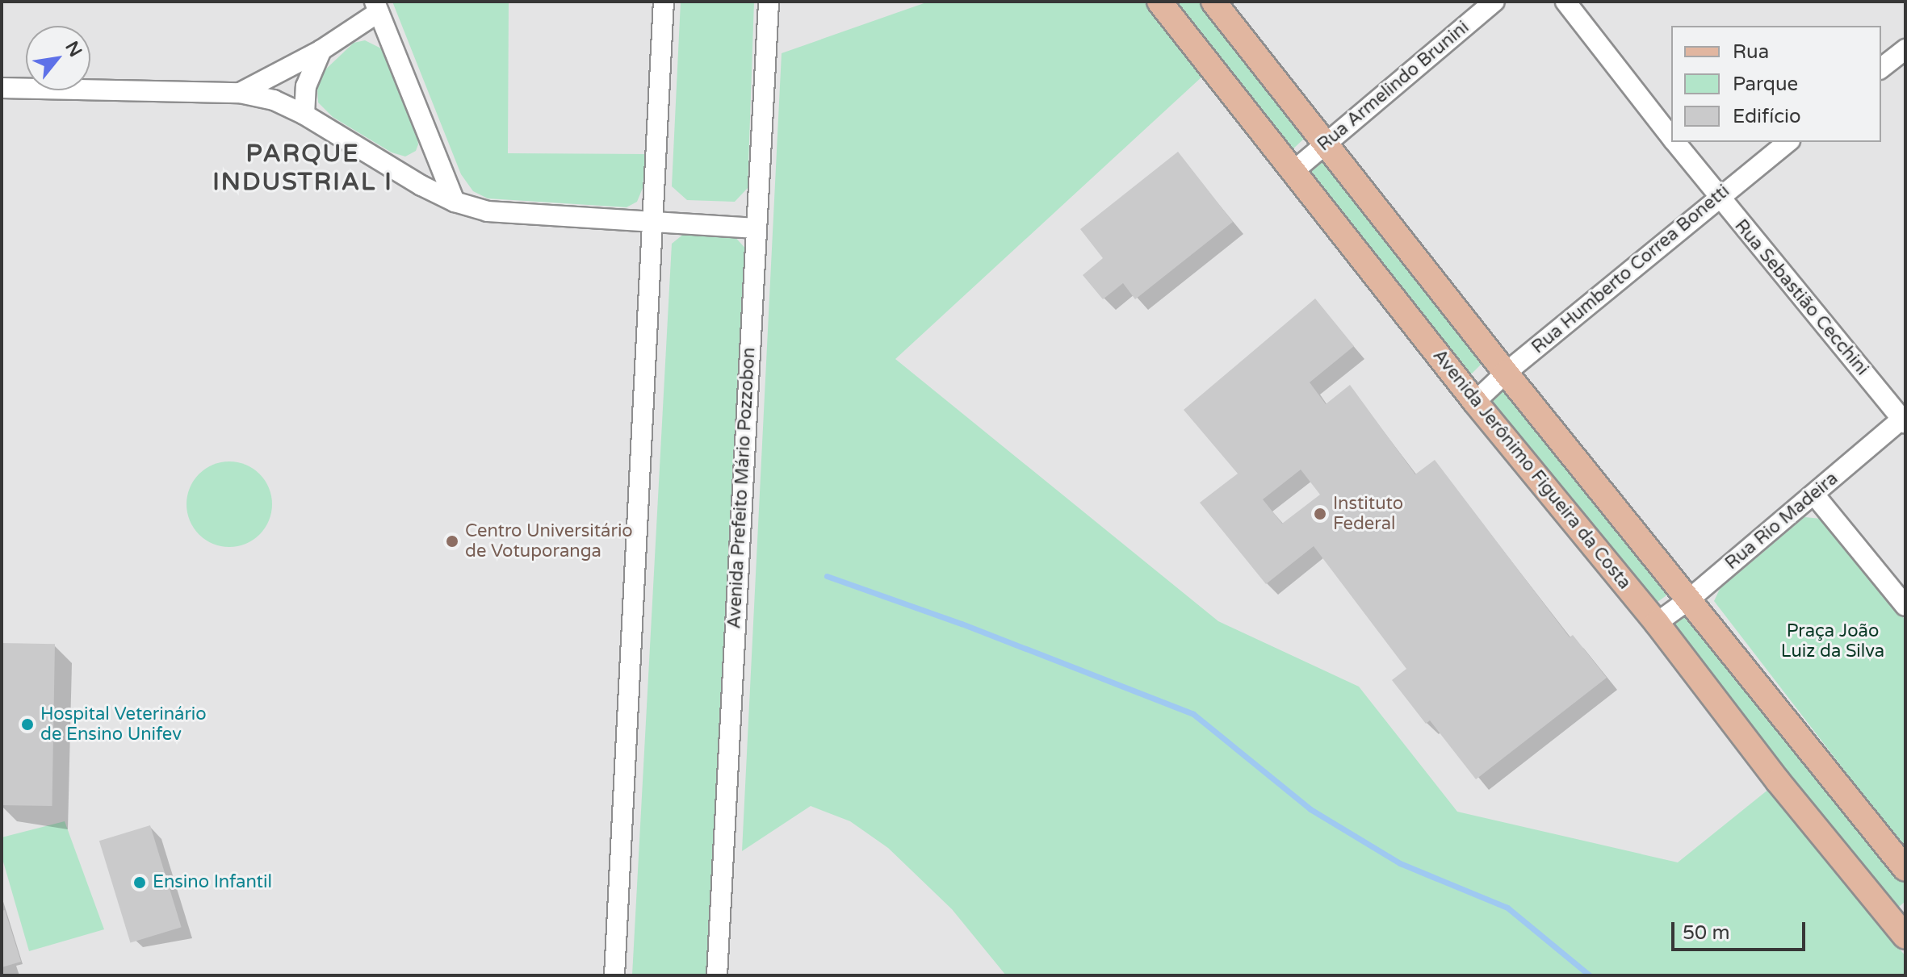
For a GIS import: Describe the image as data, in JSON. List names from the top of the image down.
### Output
{
  "streets": {
    "main road": ["Avenida Jerônimo Figueira da Costa"],
    "street": [
      "Rua Armelindo Brunini",
      "Rua Humberto Correa Bonetti",
      "Rua Sebastião Cecchini",
      "Avenida Prefeito Mário Pozzobon",
      "Rua Rio Madeira"
    ]
  },
  "crossings": [
    ["Rua Armelindo Brunini", "Avenida Jerônimo Figueira da Costa"],
    ["Rua Humberto Correa Bonetti", "Rua Sebastião Cecchini"],
    ["Rua Humberto Correa Bonetti", "Avenida Jerônimo Figueira da Costa"],
    ["Rua Sebastião Cecchini", "Rua Rio Madeira"],
    ["Avenida Jerônimo Figueira da Costa", "Rua Rio Madeira"]
  ],
  "districts": ["PARQUE INDUSTRIAL I"],
  "parks": ["Praça João Luiz da Silva"],
  "places": [
    "Instituto Federal",
    "Centro Universitário de Votuporanga",
    "Hospital Veterinário de Ensino Unifev",
    "Ensino Infantil"
  ],
  "legend": ["Rua", "Parque", "Edifício"],
  "scale_bar": "50 m",
  "north": "top right"
}
